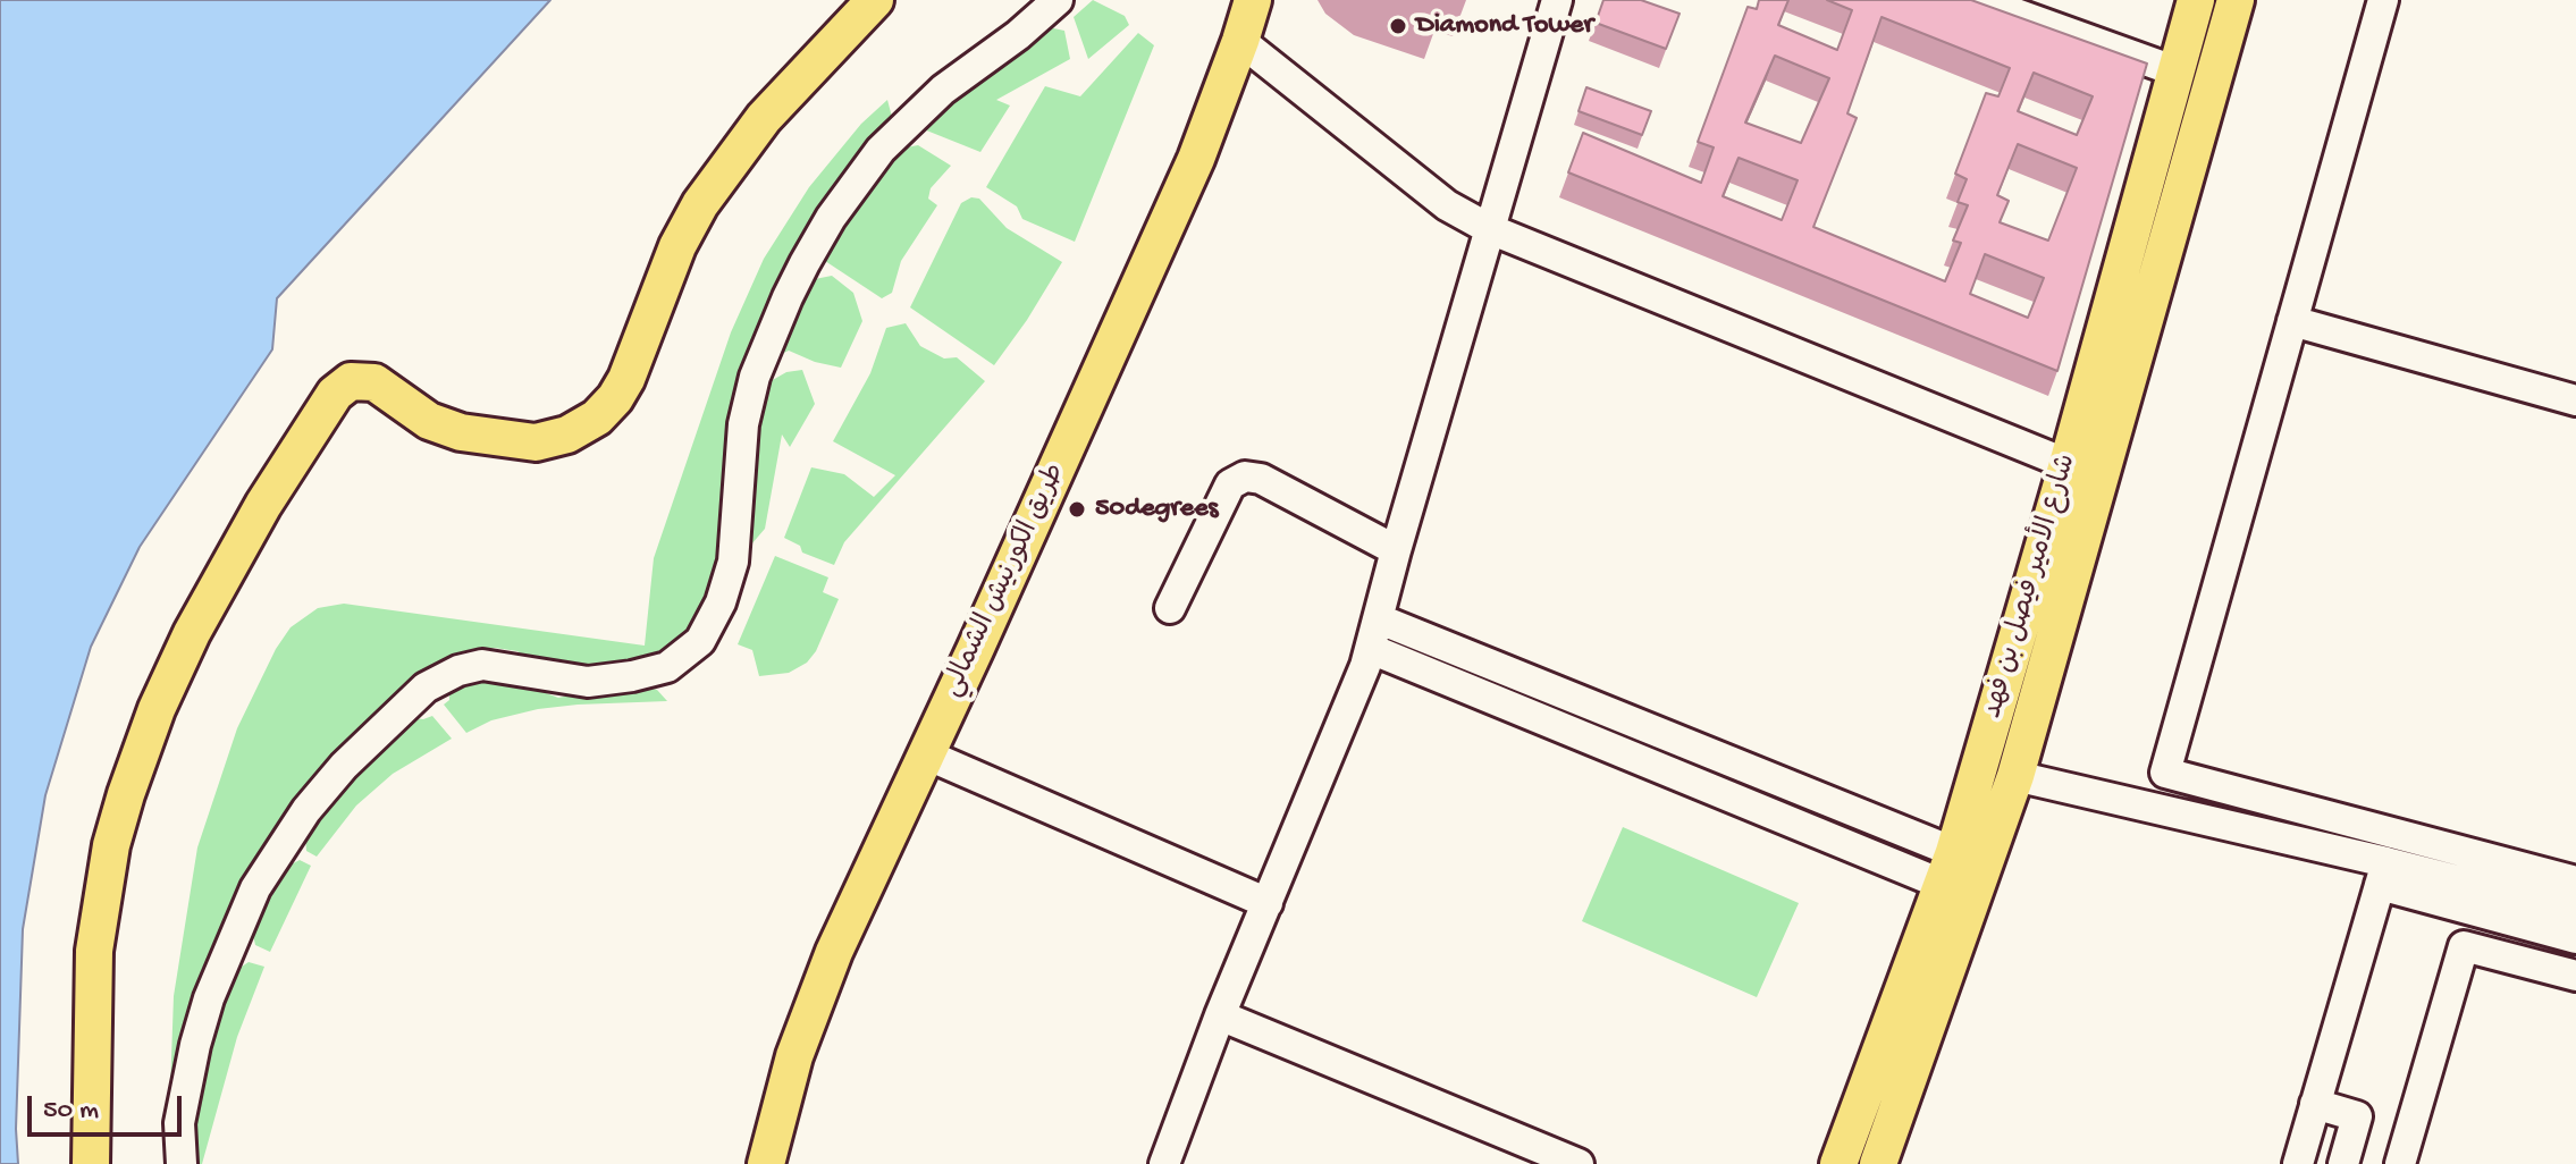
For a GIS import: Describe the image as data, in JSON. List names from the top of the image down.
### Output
{
  "streets": {
    "main road": ["طريق الكورنيش الشمالي", "شارع الأمير فيصل بن فهد"]
  },
  "places": ["Diamond Tower", "50degrees"],
  "scale_bar": "50 m"
}
